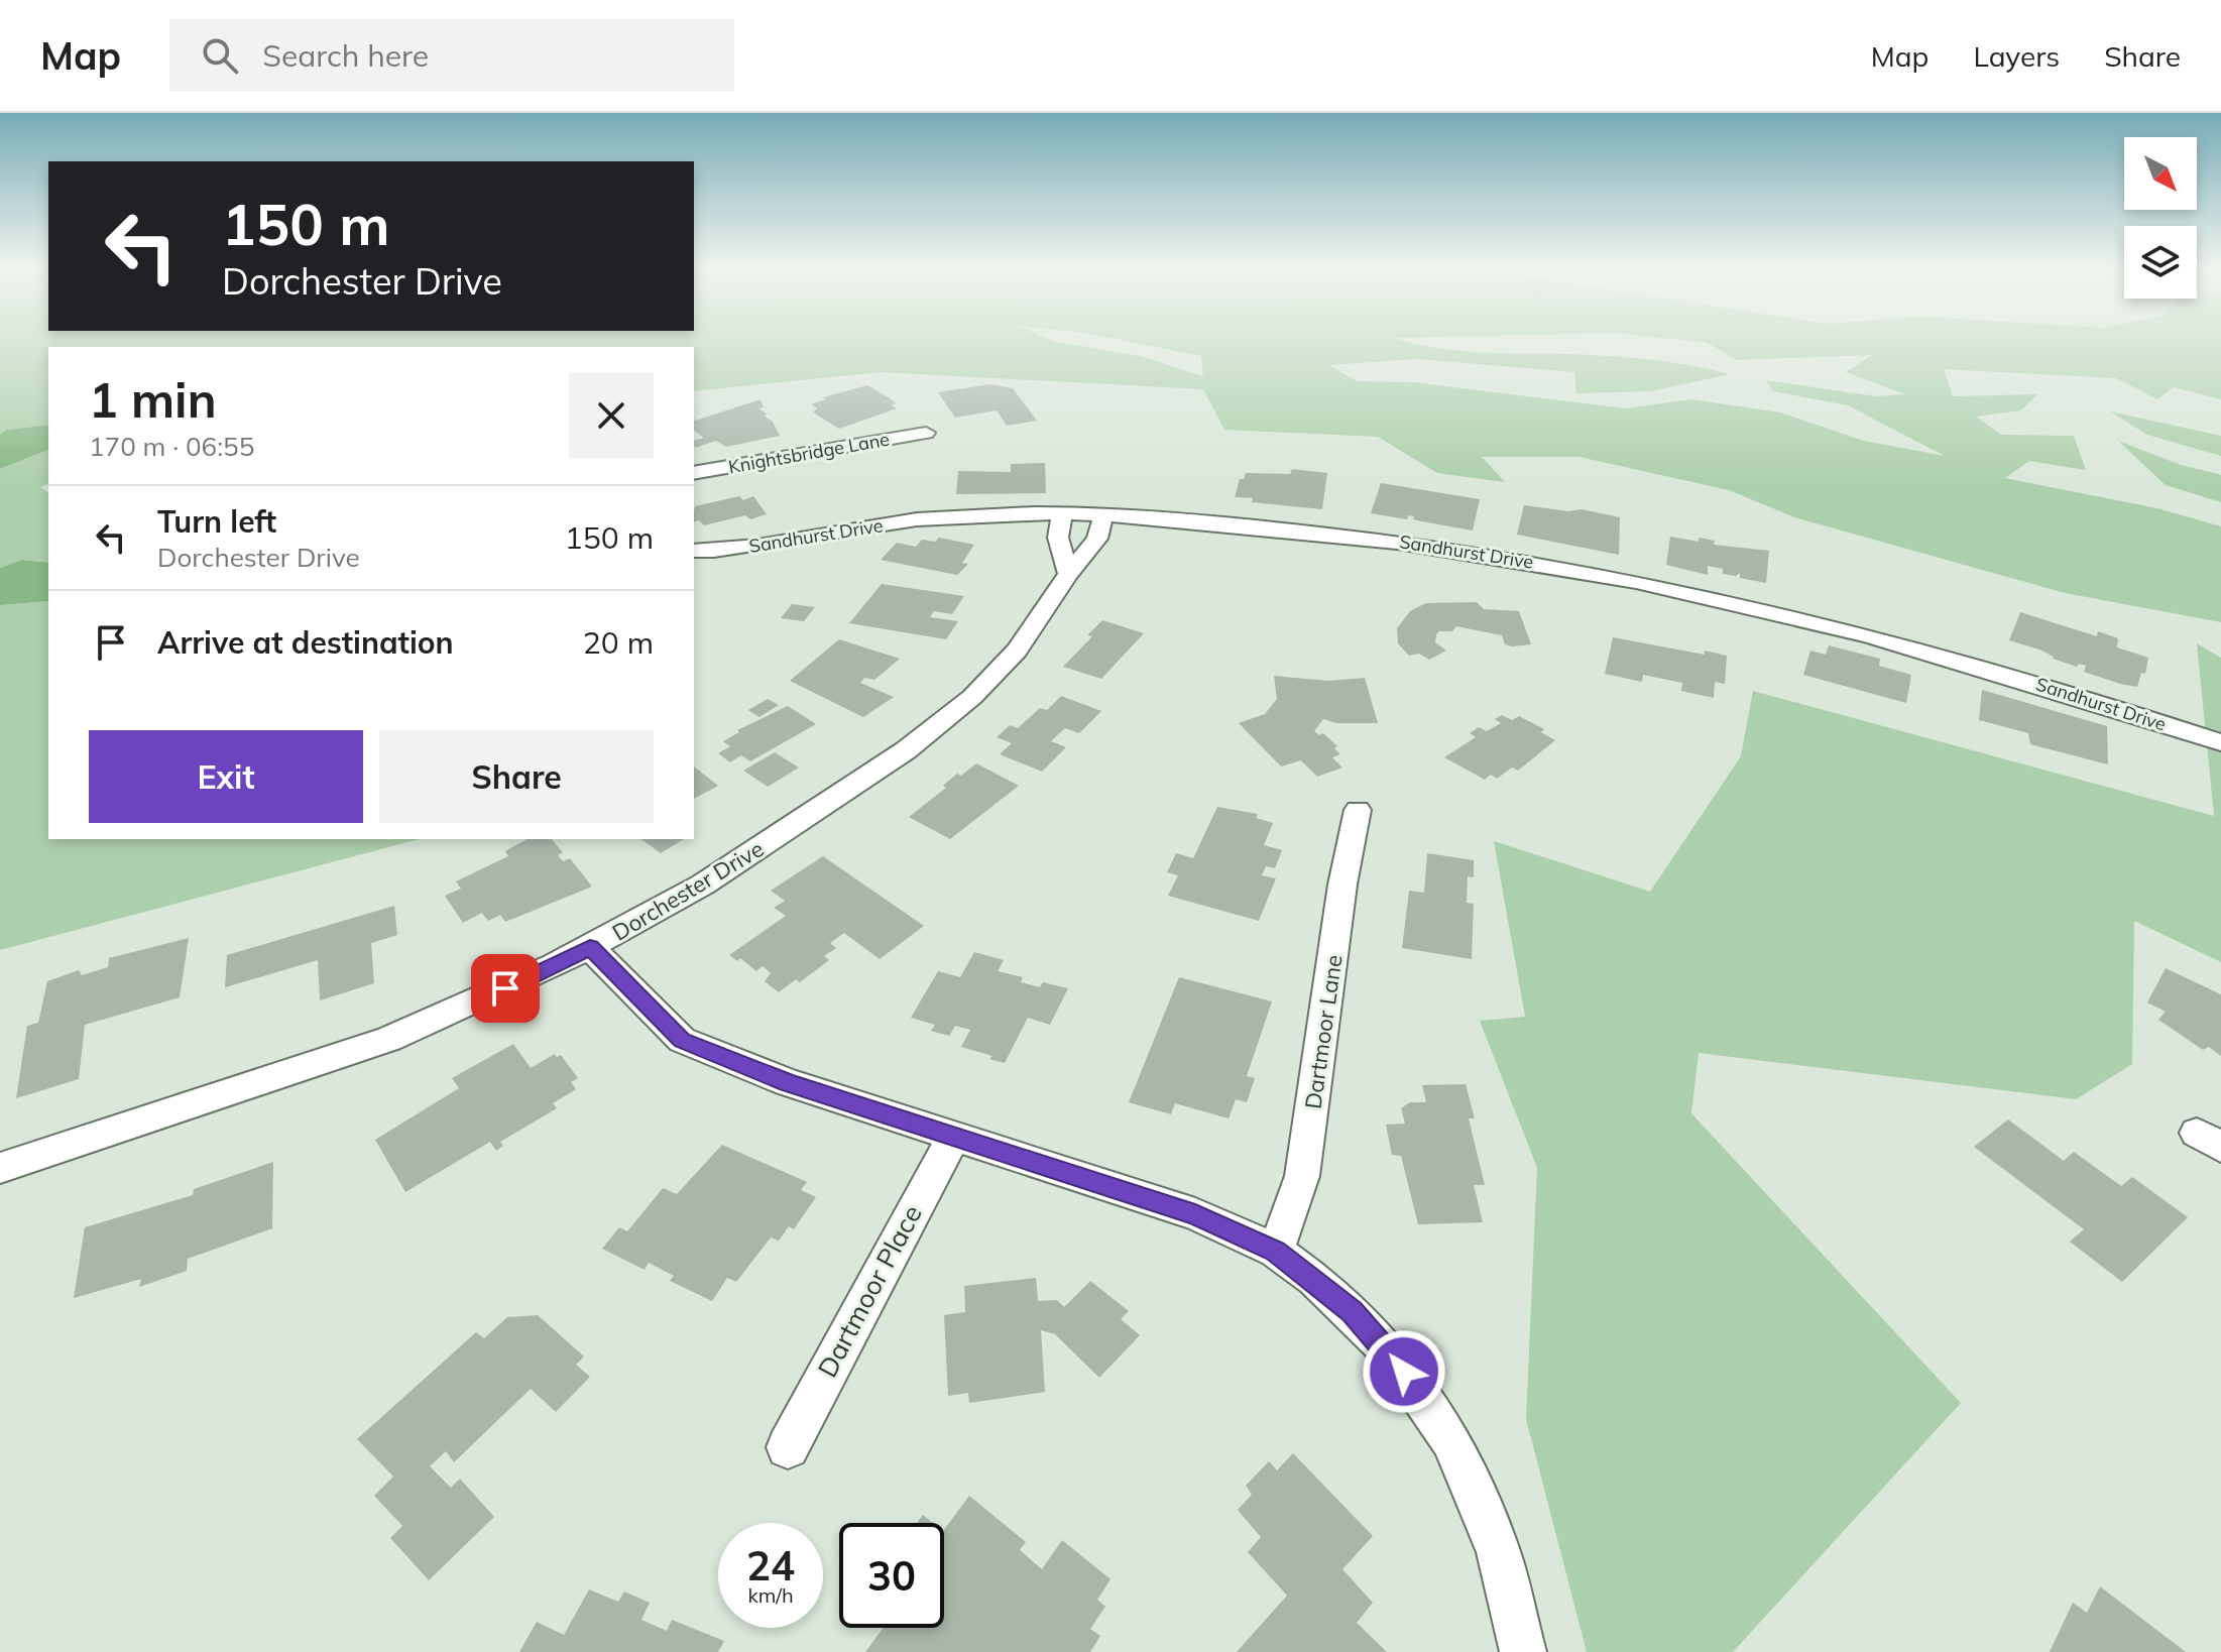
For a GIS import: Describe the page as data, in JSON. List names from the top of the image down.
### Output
{
  "streets": {
    "street": [
      "Knightsbridge Lane",
      "Sandhurst Drive",
      "Dorchester Drive",
      "Dartmoor Lane",
      "Dartmoor Place"
    ]
  },
  "crossings": [
    ["Sandhurst Drive", "Dorchester Drive"]
  ],
  "north": "bottom right",
  "page": {
    "header": "Map",
    "search": "Search here",
    "nav": ["Map", "Layers", "Share"],
    "turn": ["150 m", "Dorchester Drive"],
    "heading": ["1 min", "170 m · 06:55"],
    "list": [
      {
        "name": "Turn left",
        "note": "Dorchester Drive",
        "value": "150 m"
      },
      {
        "name": "Arrive at destination",
        "value": "20 m"
      }
    ],
    "buttons": ["Exit", "Share"],
    "speed": "24 km/h",
    "limit": "30"
  }
}
